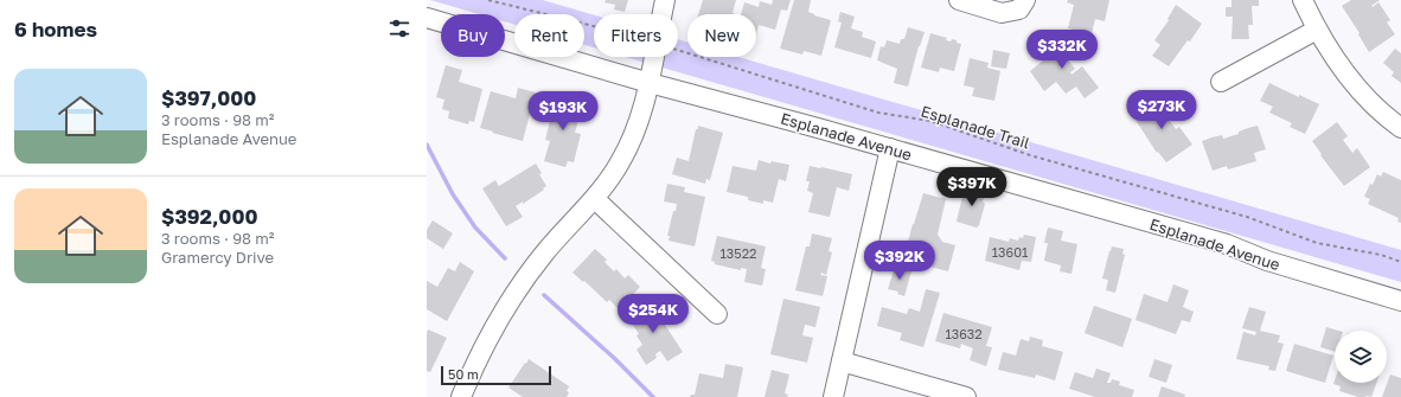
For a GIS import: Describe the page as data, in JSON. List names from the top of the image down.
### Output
{
  "streets": {
    "street": ["Esplanade Avenue"],
    "path": ["Esplanade Trail"]
  },
  "house_numbers": ["13601", "13522", "13632"],
  "scale_bar": "50 m",
  "page": {
    "heading": "6 homes",
    "chip": [
      "Buy",
      "Rent",
      "Filters",
      "New"
    ],
    "price": [
      "$332K",
      "$273K",
      "$193K",
      "$397K",
      "$392K",
      "$254K"
    ],
    "list": [
      {
        "name": "$397,000",
        "note": "3 rooms · 98 m² · Esplanade Avenue"
      },
      {
        "name": "$392,000",
        "note": "3 rooms · 98 m² · Gramercy Drive"
      }
    ],
    "scale": "50 m"
  }
}
